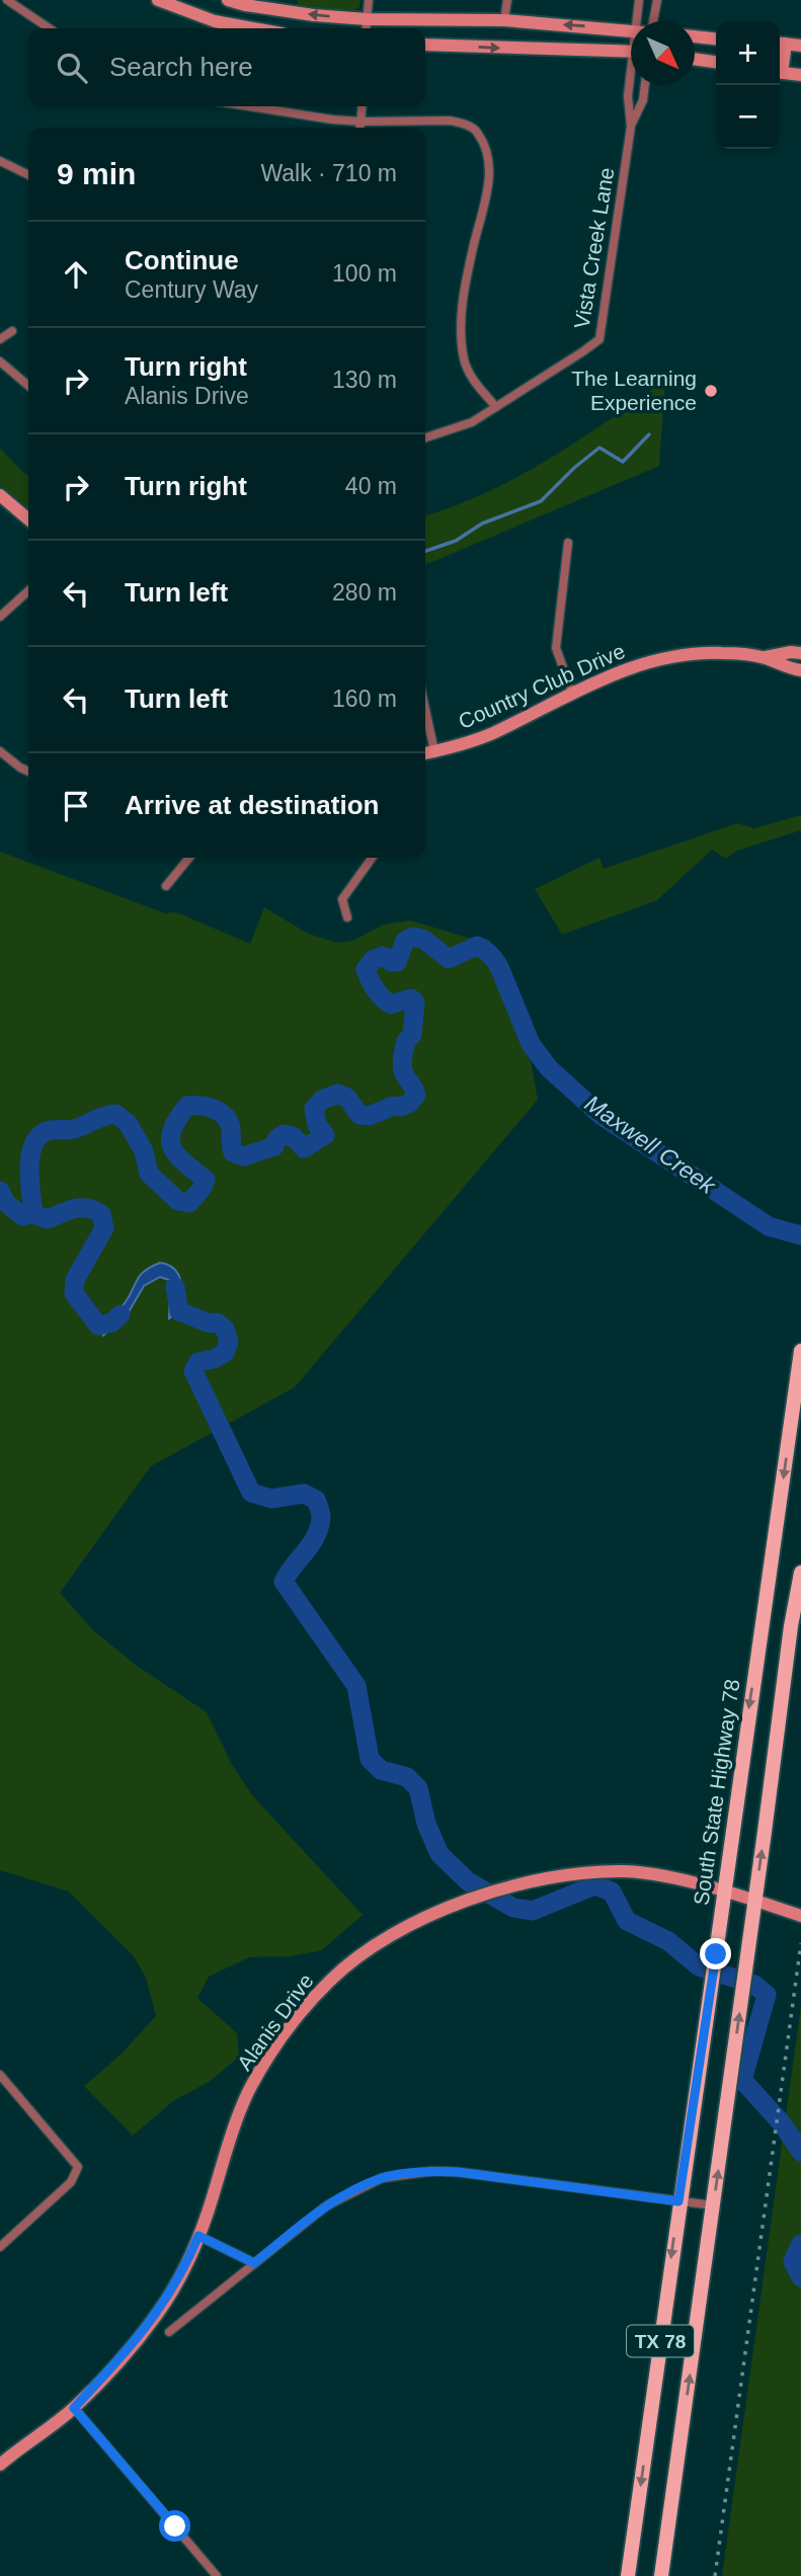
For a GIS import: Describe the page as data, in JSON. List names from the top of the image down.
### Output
{
  "streets": {
    "main road": [
      "Country Club Drive",
      "South State Highway 78",
      "Alanis Drive",
      "TX 78"
    ],
    "street": ["Vista Creek Lane"]
  },
  "crossings": [
    ["South State Highway 78", "Alanis Drive"],
    ["Alanis Drive", "TX 78"]
  ],
  "water": ["Maxwell Creek"],
  "places": ["The Learning Experience"],
  "north": "bottom right",
  "page": {
    "map_buttons": ["+", "−"],
    "search": "Search here",
    "heading": ["9 min", "Walk · 710 m"],
    "list": [
      ["Continue", "Century Way", "100 m"],
      ["Turn right", "Alanis Drive", "130 m"],
      ["Turn right", "40 m"],
      ["Turn left", "280 m"],
      ["Turn left", "160 m"],
      "Arrive at destination"
    ]
  }
}
